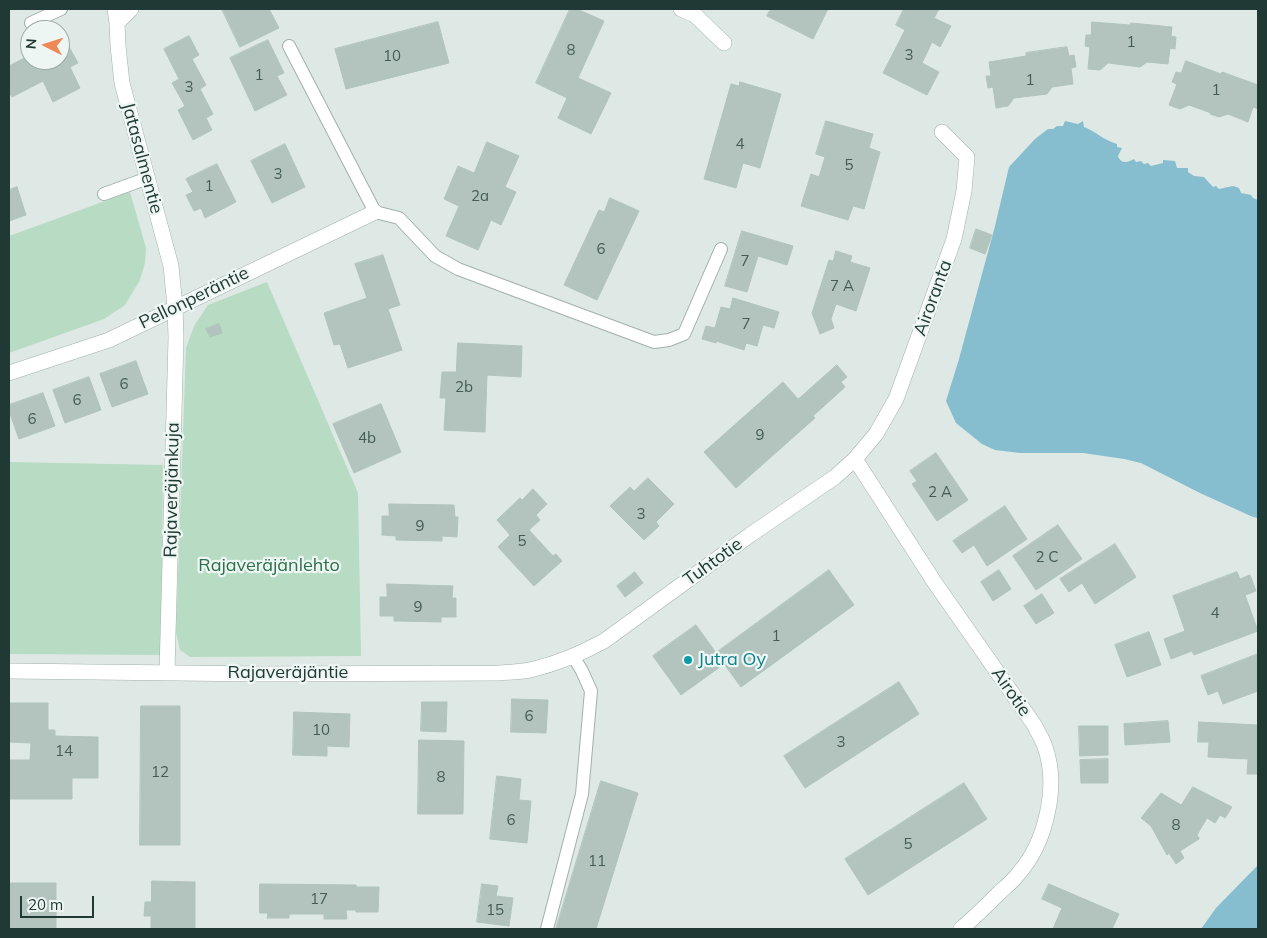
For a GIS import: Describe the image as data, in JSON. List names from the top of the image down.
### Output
{
  "streets": {
    "street": [
      "Jatasalmentie",
      "Pellonperäntie",
      "Airoranta",
      "Rajaveräjänkuja",
      "Tuhtotie",
      "Rajaveräjäntie",
      "Airotie"
    ]
  },
  "crossings": [
    ["Jatasalmentie", "Pellonperäntie"],
    ["Jatasalmentie", "Rajaveräjänkuja"],
    ["Pellonperäntie", "Rajaveräjänkuja"],
    ["Airoranta", "Tuhtotie"],
    ["Airoranta", "Airotie"],
    ["Rajaveräjänkuja", "Rajaveräjäntie"],
    ["Tuhtotie", "Rajaveräjäntie"],
    ["Tuhtotie", "Airotie"]
  ],
  "parks": ["Rajaveräjänlehto"],
  "places": ["Jutra Oy"],
  "house_numbers": [
    "1",
    "8",
    "3",
    "10",
    "1",
    "1",
    "3",
    "1",
    "4",
    "5",
    "3",
    "1",
    "2a",
    "6",
    "7",
    "7 A",
    "7",
    "6",
    "2b",
    "6",
    "6",
    "9",
    "4b",
    "2 A",
    "3",
    "9",
    "5",
    "2 C",
    "9",
    "4",
    "1",
    "6",
    "10",
    "3",
    "14",
    "12",
    "8",
    "6",
    "8",
    "5",
    "11",
    "17",
    "15"
  ],
  "scale_bar": "20 m",
  "north": "left"
}
